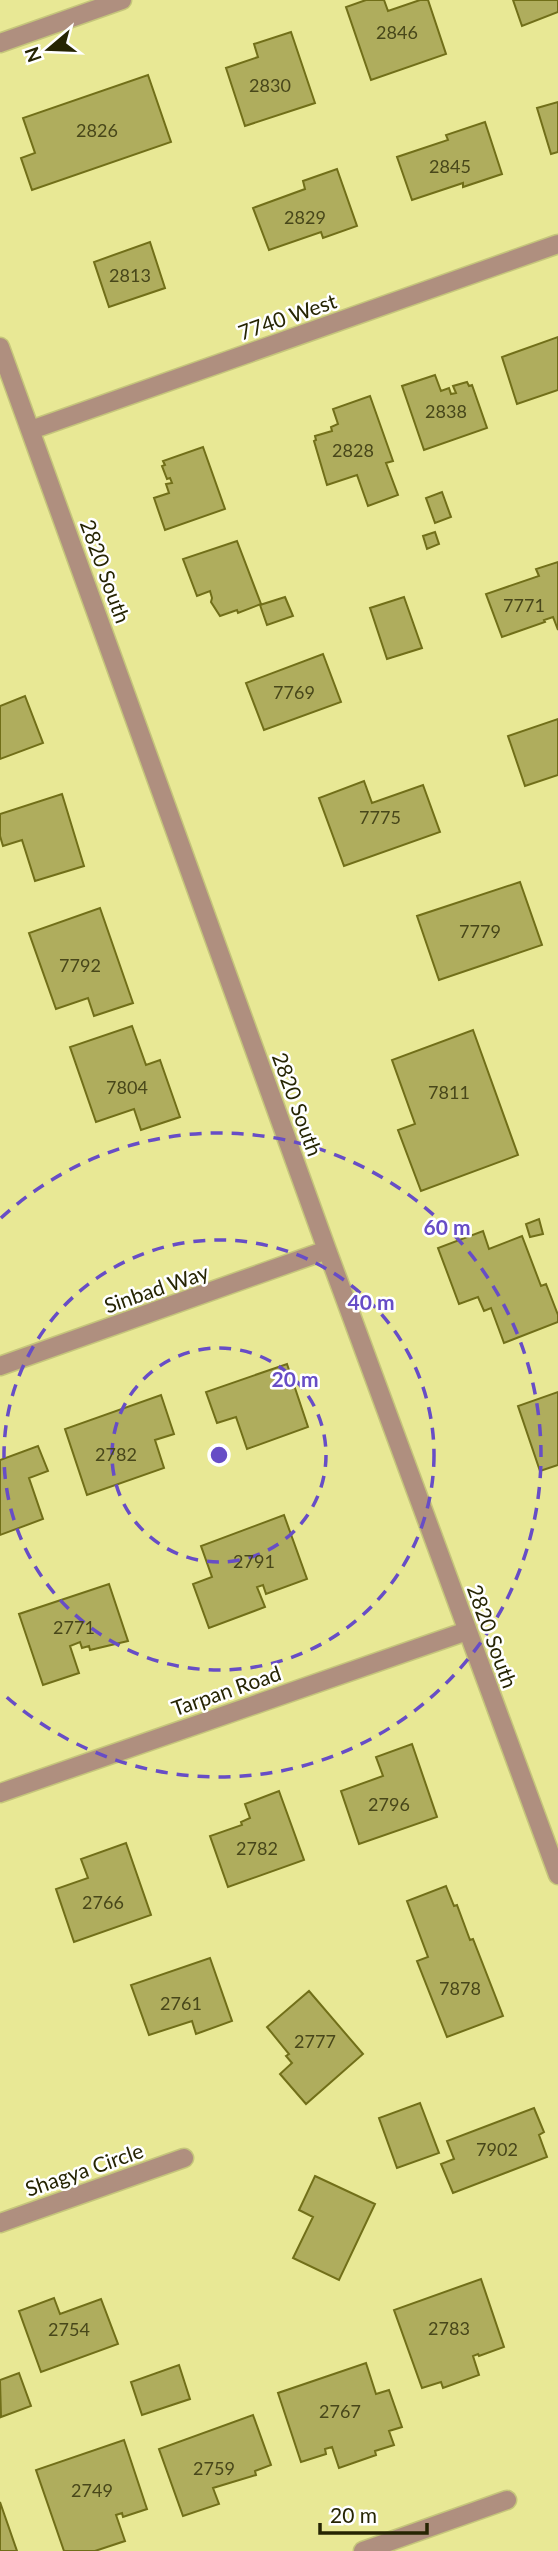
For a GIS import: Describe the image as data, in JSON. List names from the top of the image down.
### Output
{
  "streets": {
    "street": [
      "7740 West",
      "2820 South",
      "Sinbad Way",
      "Tarpan Road",
      "Shagya Circle"
    ]
  },
  "crossings": [
    ["7740 West", "2820 South"],
    ["2820 South", "Sinbad Way"],
    ["2820 South", "Tarpan Road"]
  ],
  "house_numbers": [
    "2846",
    "2830",
    "2826",
    "2845",
    "2829",
    "2813",
    "2838",
    "2828",
    "7771",
    "7769",
    "7775",
    "7779",
    "7792",
    "7804",
    "7811",
    "2782",
    "2791",
    "2771",
    "2796",
    "2782",
    "2766",
    "7878",
    "2761",
    "2777",
    "7902",
    "2783",
    "2754",
    "2767",
    "2759",
    "2749"
  ],
  "scale_bar": "20 m",
  "north": "left",
  "rings": ["60 m", "40 m", "20 m"]
}
